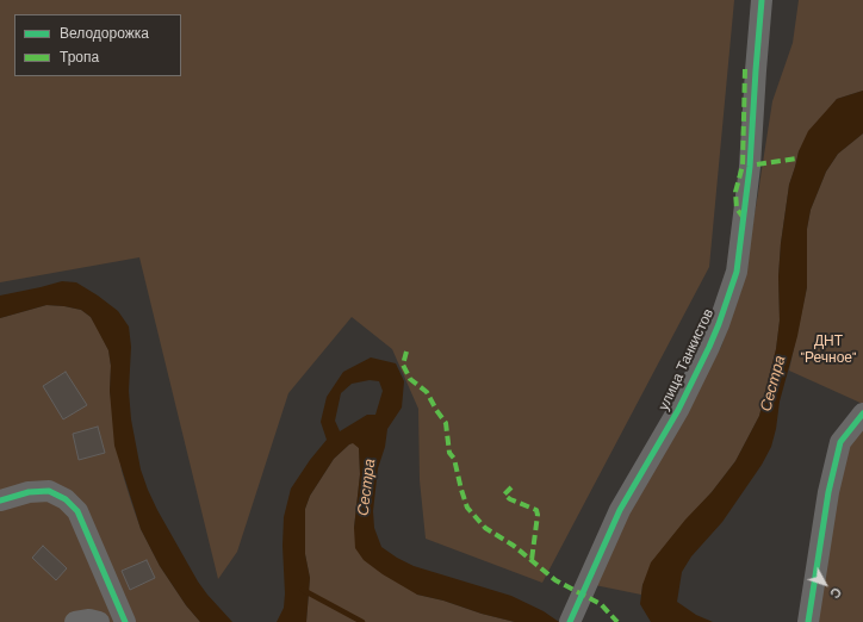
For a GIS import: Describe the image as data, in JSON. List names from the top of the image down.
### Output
{
  "streets": {
    "street": ["улица Танкистов"]
  },
  "water": ["Сестра"],
  "parks": ["ДНТ \"Речное\""],
  "legend": ["Велодорожка", "Тропа"],
  "north": "bottom right"
}
